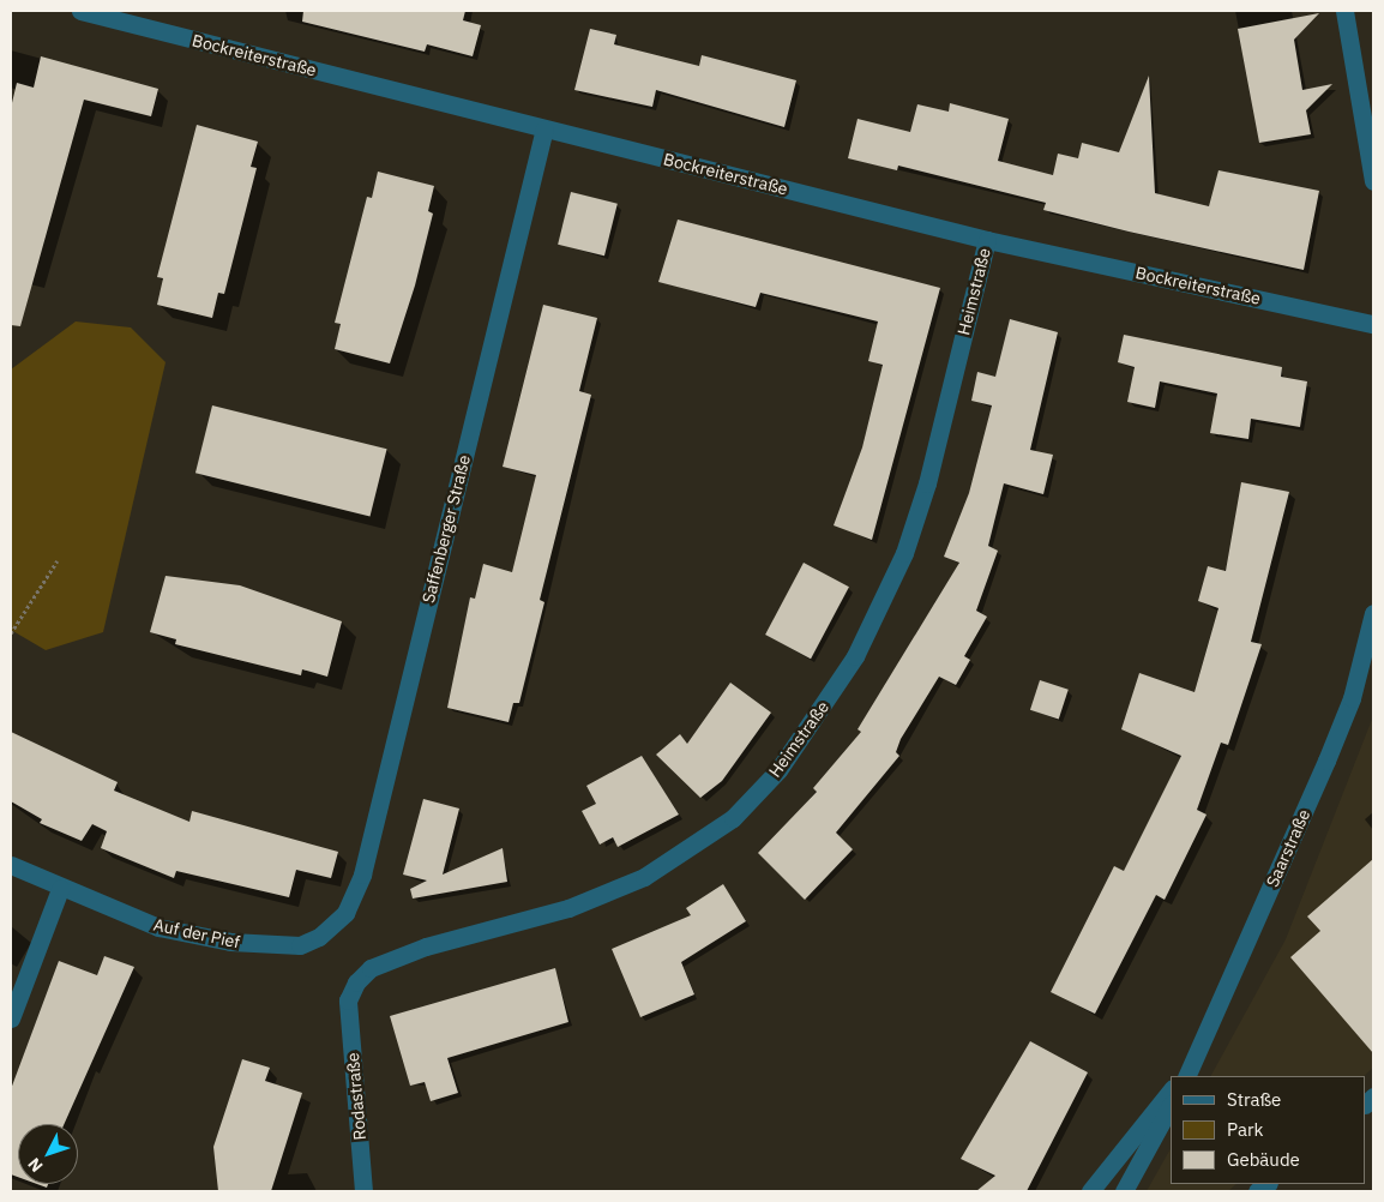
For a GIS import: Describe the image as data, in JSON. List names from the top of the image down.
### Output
{
  "streets": {
    "street": [
      "Bockreiterstraße",
      "Heimstraße",
      "Saffenberger Straße",
      "Saarstraße",
      "Auf der Pief",
      "Rodastraße"
    ]
  },
  "crossings": [
    ["Bockreiterstraße", "Heimstraße"],
    ["Bockreiterstraße", "Saffenberger Straße"],
    ["Heimstraße", "Rodastraße"],
    ["Saffenberger Straße", "Auf der Pief"]
  ],
  "legend": ["Straße", "Park", "Gebäude"],
  "north": "bottom left"
}
